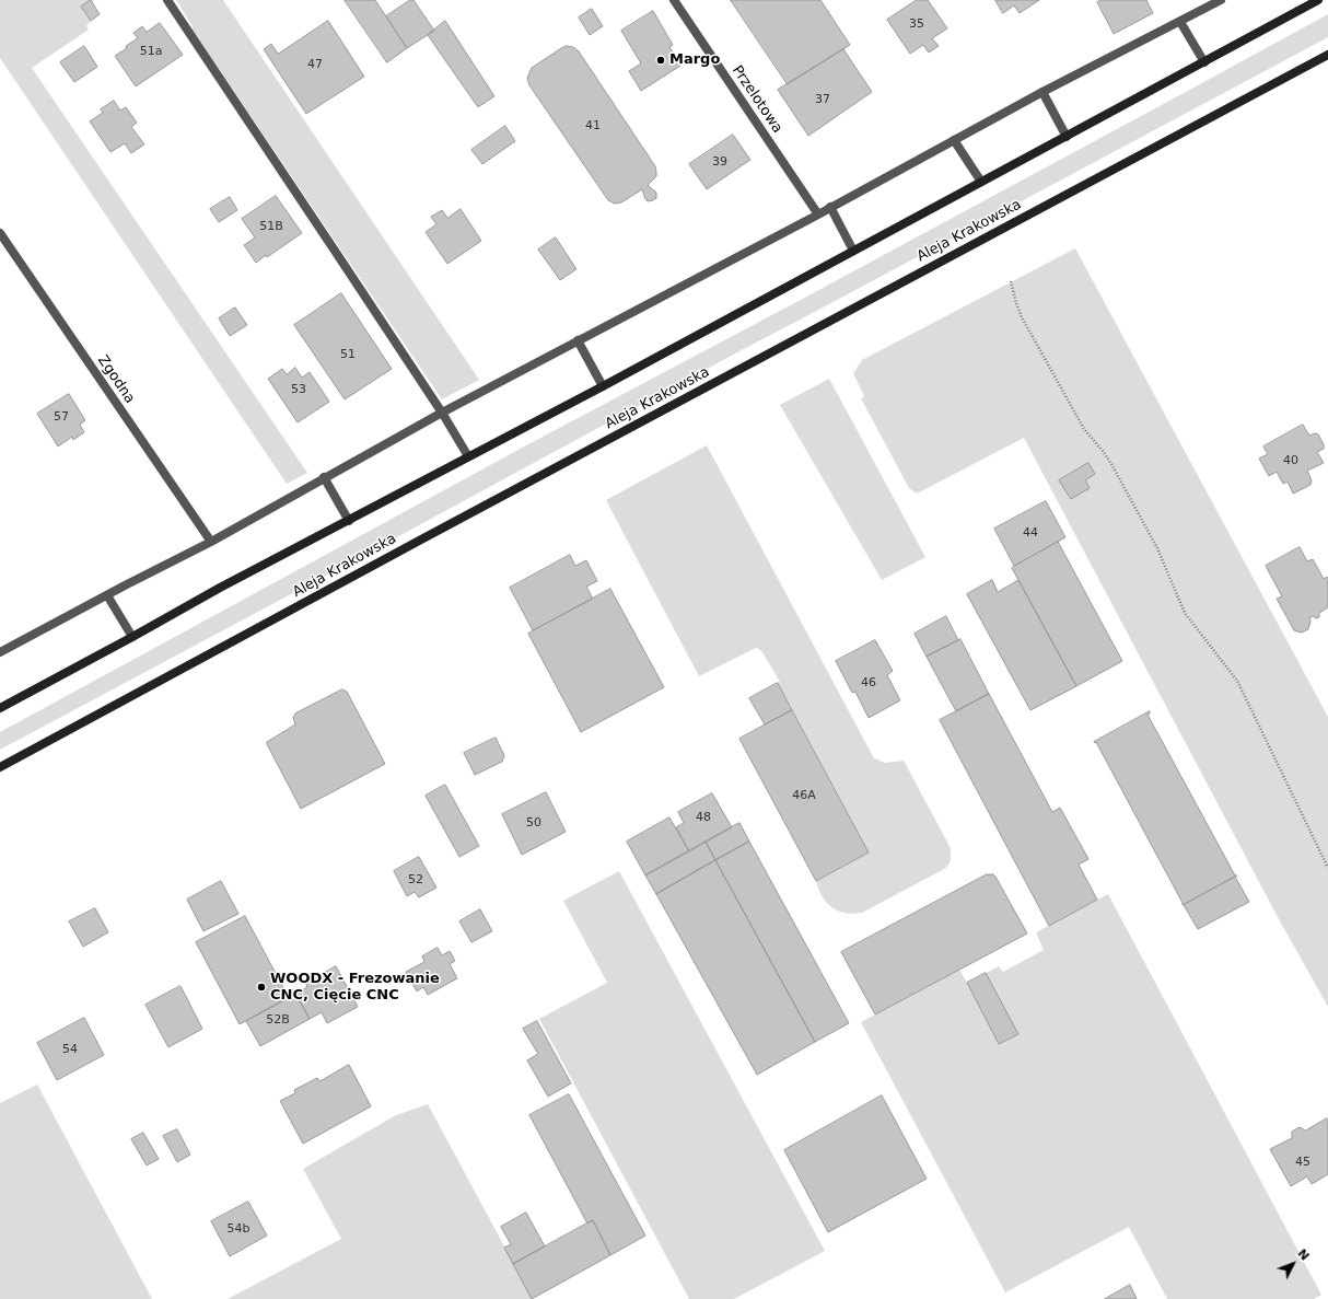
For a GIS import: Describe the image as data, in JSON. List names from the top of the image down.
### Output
{
  "streets": {
    "main road": ["Aleja Krakowska"],
    "street": ["Przelotowa", "Zgodna"]
  },
  "places": ["Margo", "WOODX - Frezowanie CNC, Cięcie CNC"],
  "house_numbers": [
    "35",
    "51a",
    "47",
    "37",
    "41",
    "39",
    "51B",
    "51",
    "53",
    "57",
    "40",
    "44",
    "46",
    "46A",
    "48",
    "50",
    "52",
    "52B",
    "54",
    "45",
    "54b"
  ],
  "north": "top right"
}
